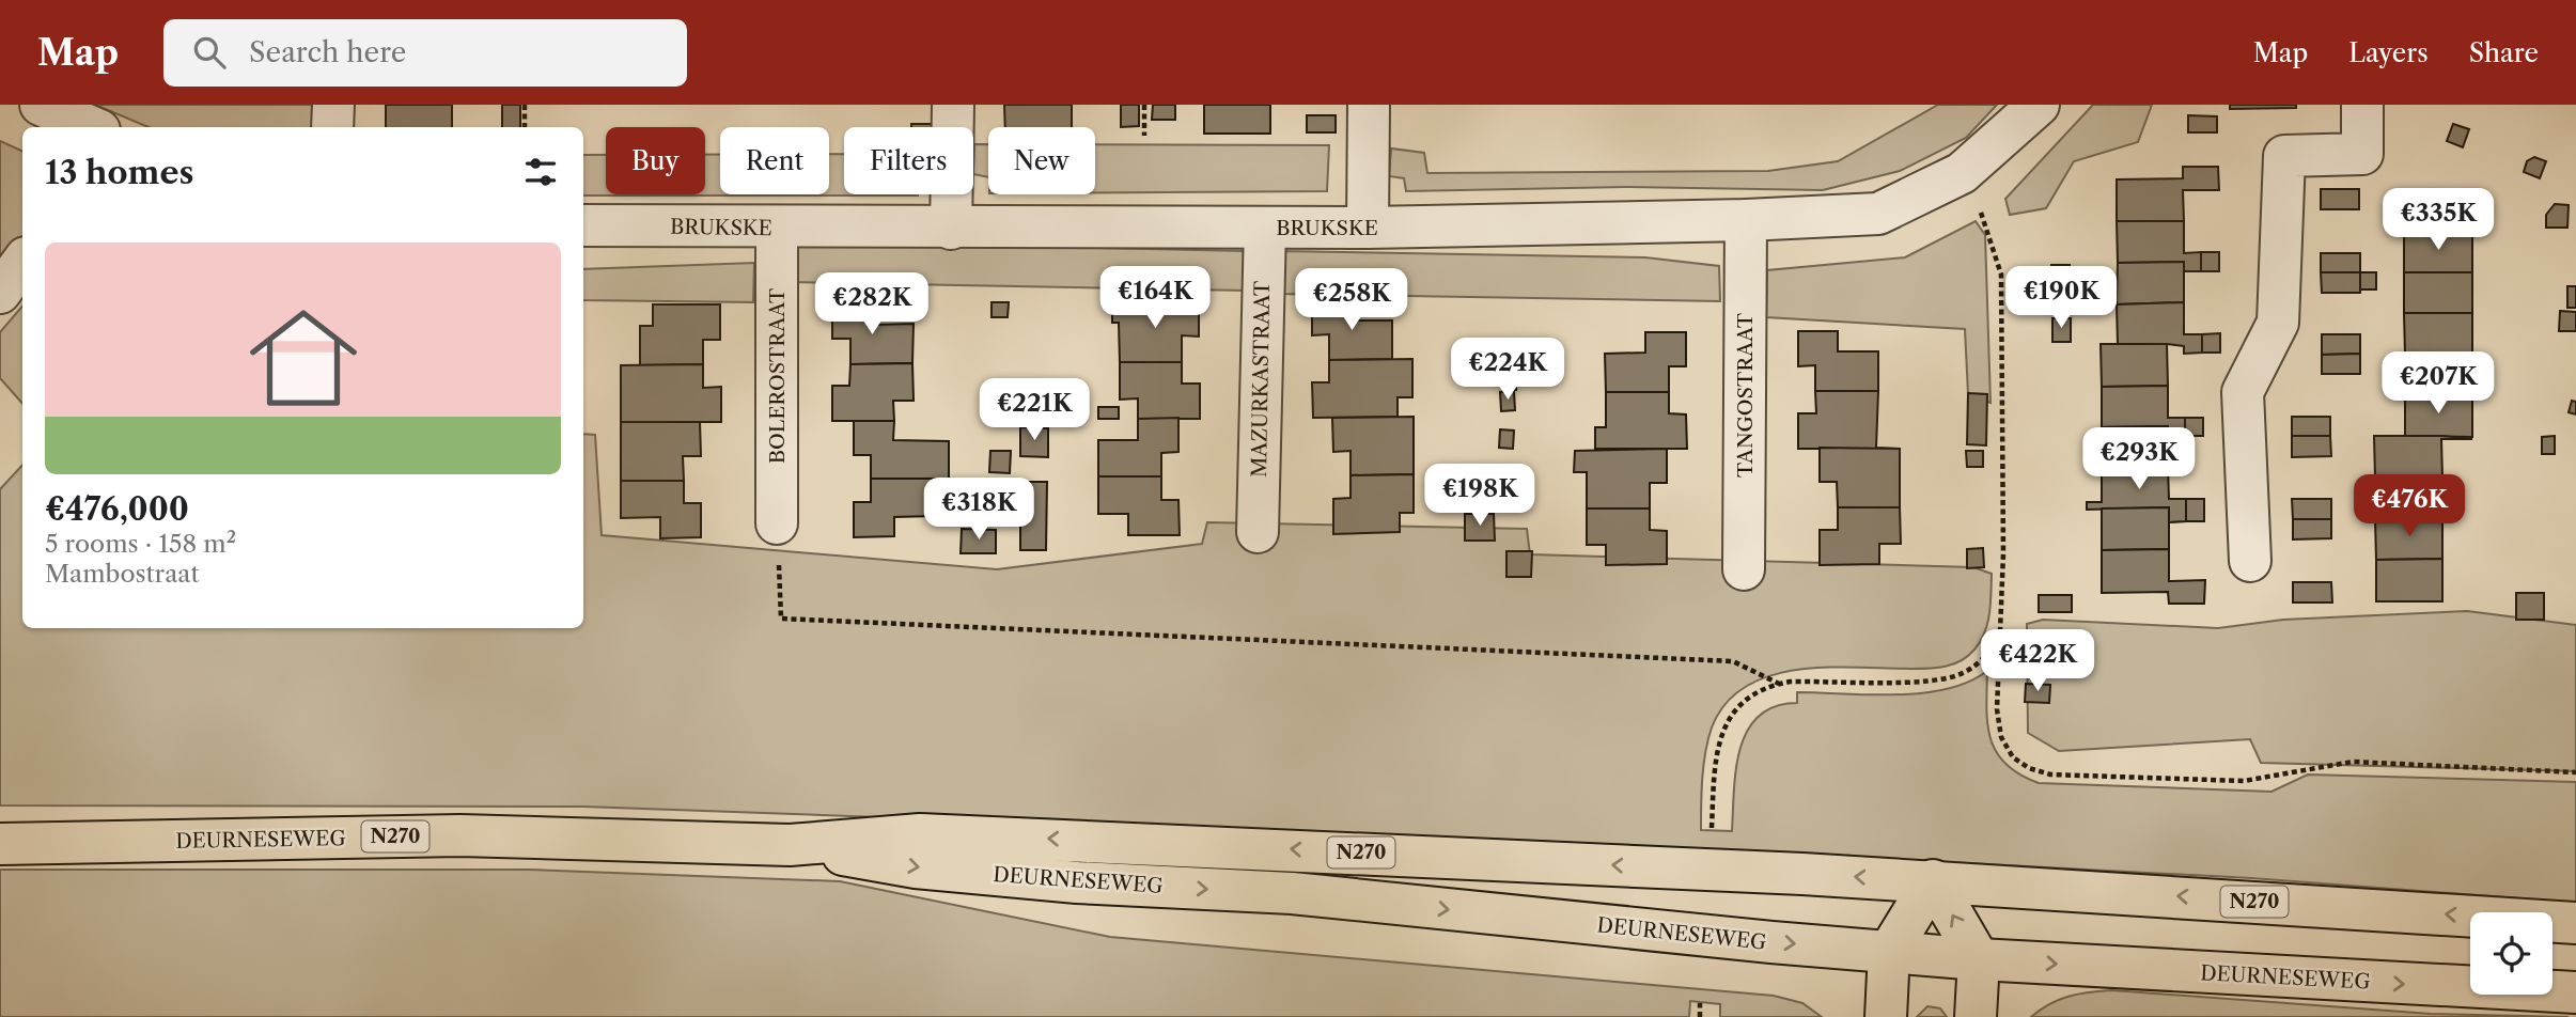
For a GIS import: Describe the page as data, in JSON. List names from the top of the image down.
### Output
{
  "streets": {
    "main road": ["N270", "DEURNESEWEG"],
    "street": [
      "BRUKSKE",
      "BOLEROSTRAAT",
      "MAZURKASTRAAT",
      "TANGOSTRAAT"
    ]
  },
  "crossings": [
    ["BRUKSKE", "BOLEROSTRAAT"],
    ["BRUKSKE", "MAZURKASTRAAT"],
    ["BRUKSKE", "TANGOSTRAAT"]
  ],
  "page": {
    "header": "Map",
    "search": "Search here",
    "nav": ["Map", "Layers", "Share"],
    "chip": [
      "Buy",
      "Rent",
      "Filters",
      "New"
    ],
    "heading": "13 homes",
    "price": [
      "€335K",
      "€164K",
      "€190K",
      "€258K",
      "€282K",
      "€224K",
      "€207K",
      "€221K",
      "€293K",
      "€198K",
      "€476K",
      "€318K",
      "€422K"
    ],
    "list": [
      {
        "name": "€476,000",
        "note": "5 rooms · 158 m² · Mambostraat"
      }
    ]
  }
}
